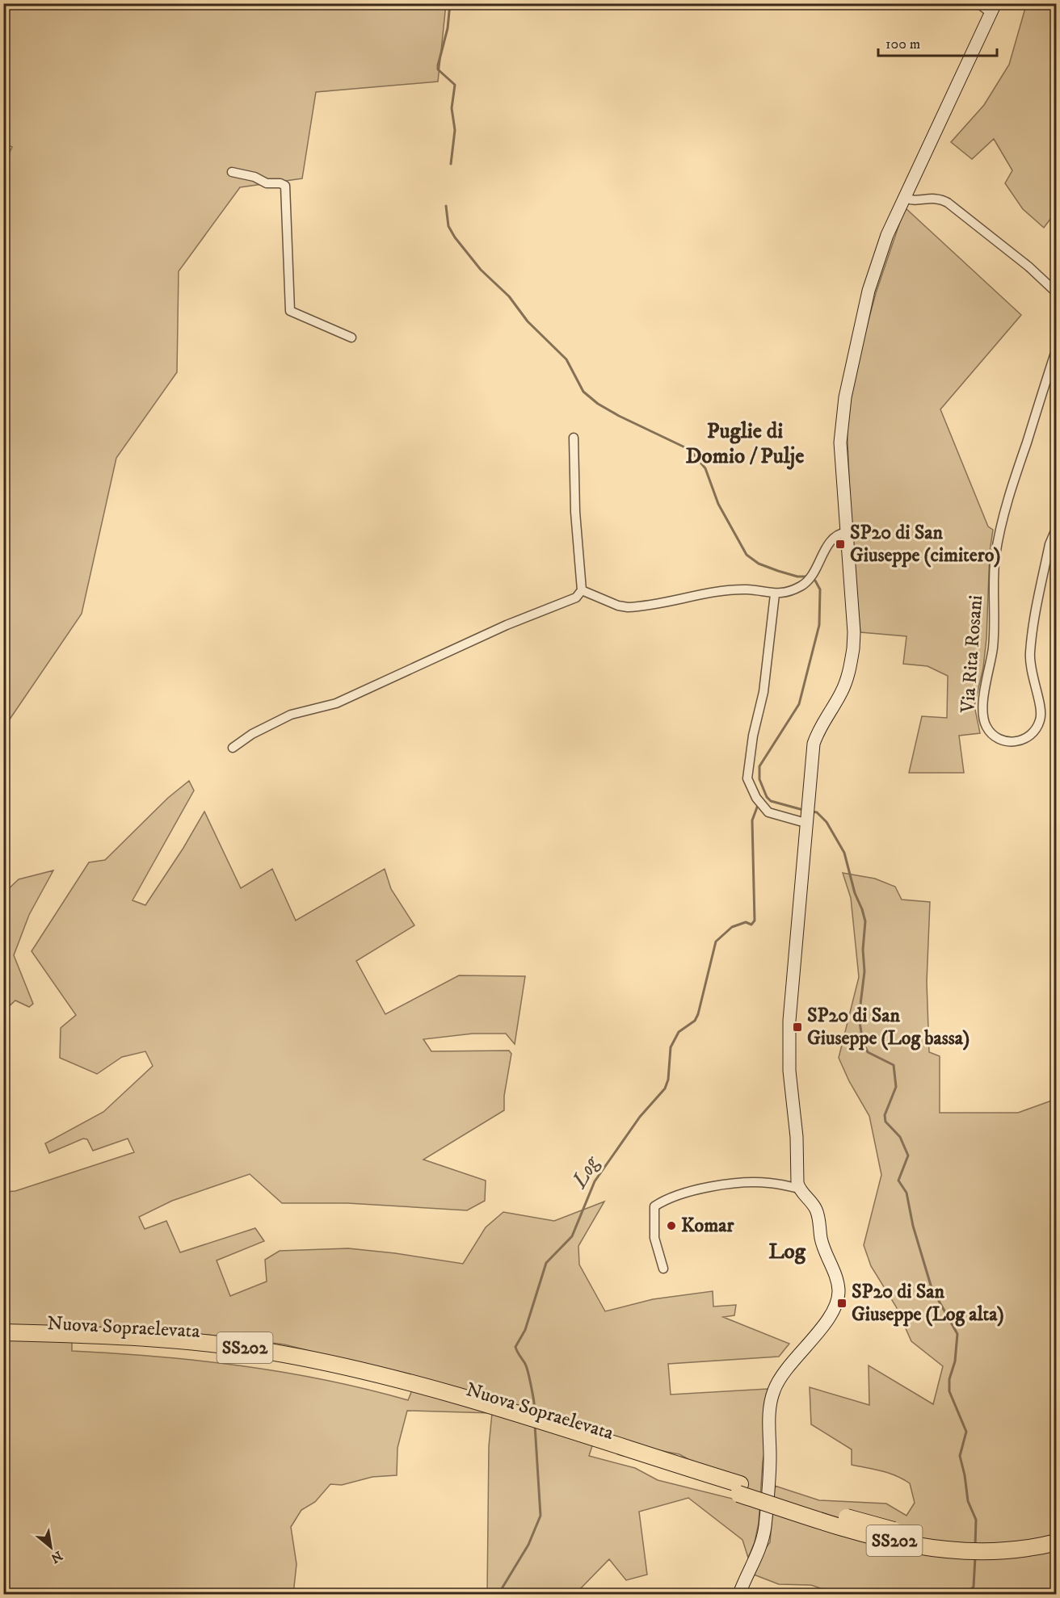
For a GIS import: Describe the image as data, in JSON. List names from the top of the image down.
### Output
{
  "streets": {
    "highway": ["Nuova Sopraelevata", "SS202"],
    "street": ["Via Rita Rosani"]
  },
  "districts": ["Puglie di Domio / Pulje", "Log"],
  "water": ["Log"],
  "places": {
    "transit": ["SP20 di San Giuseppe (cimitero)", "SP20 di San Giuseppe (Log bassa)", "SP20 di San Giuseppe (Log alta)"],
    "other": ["Komar"]
  },
  "scale_bar": "100 m",
  "north": "bottom right"
}
